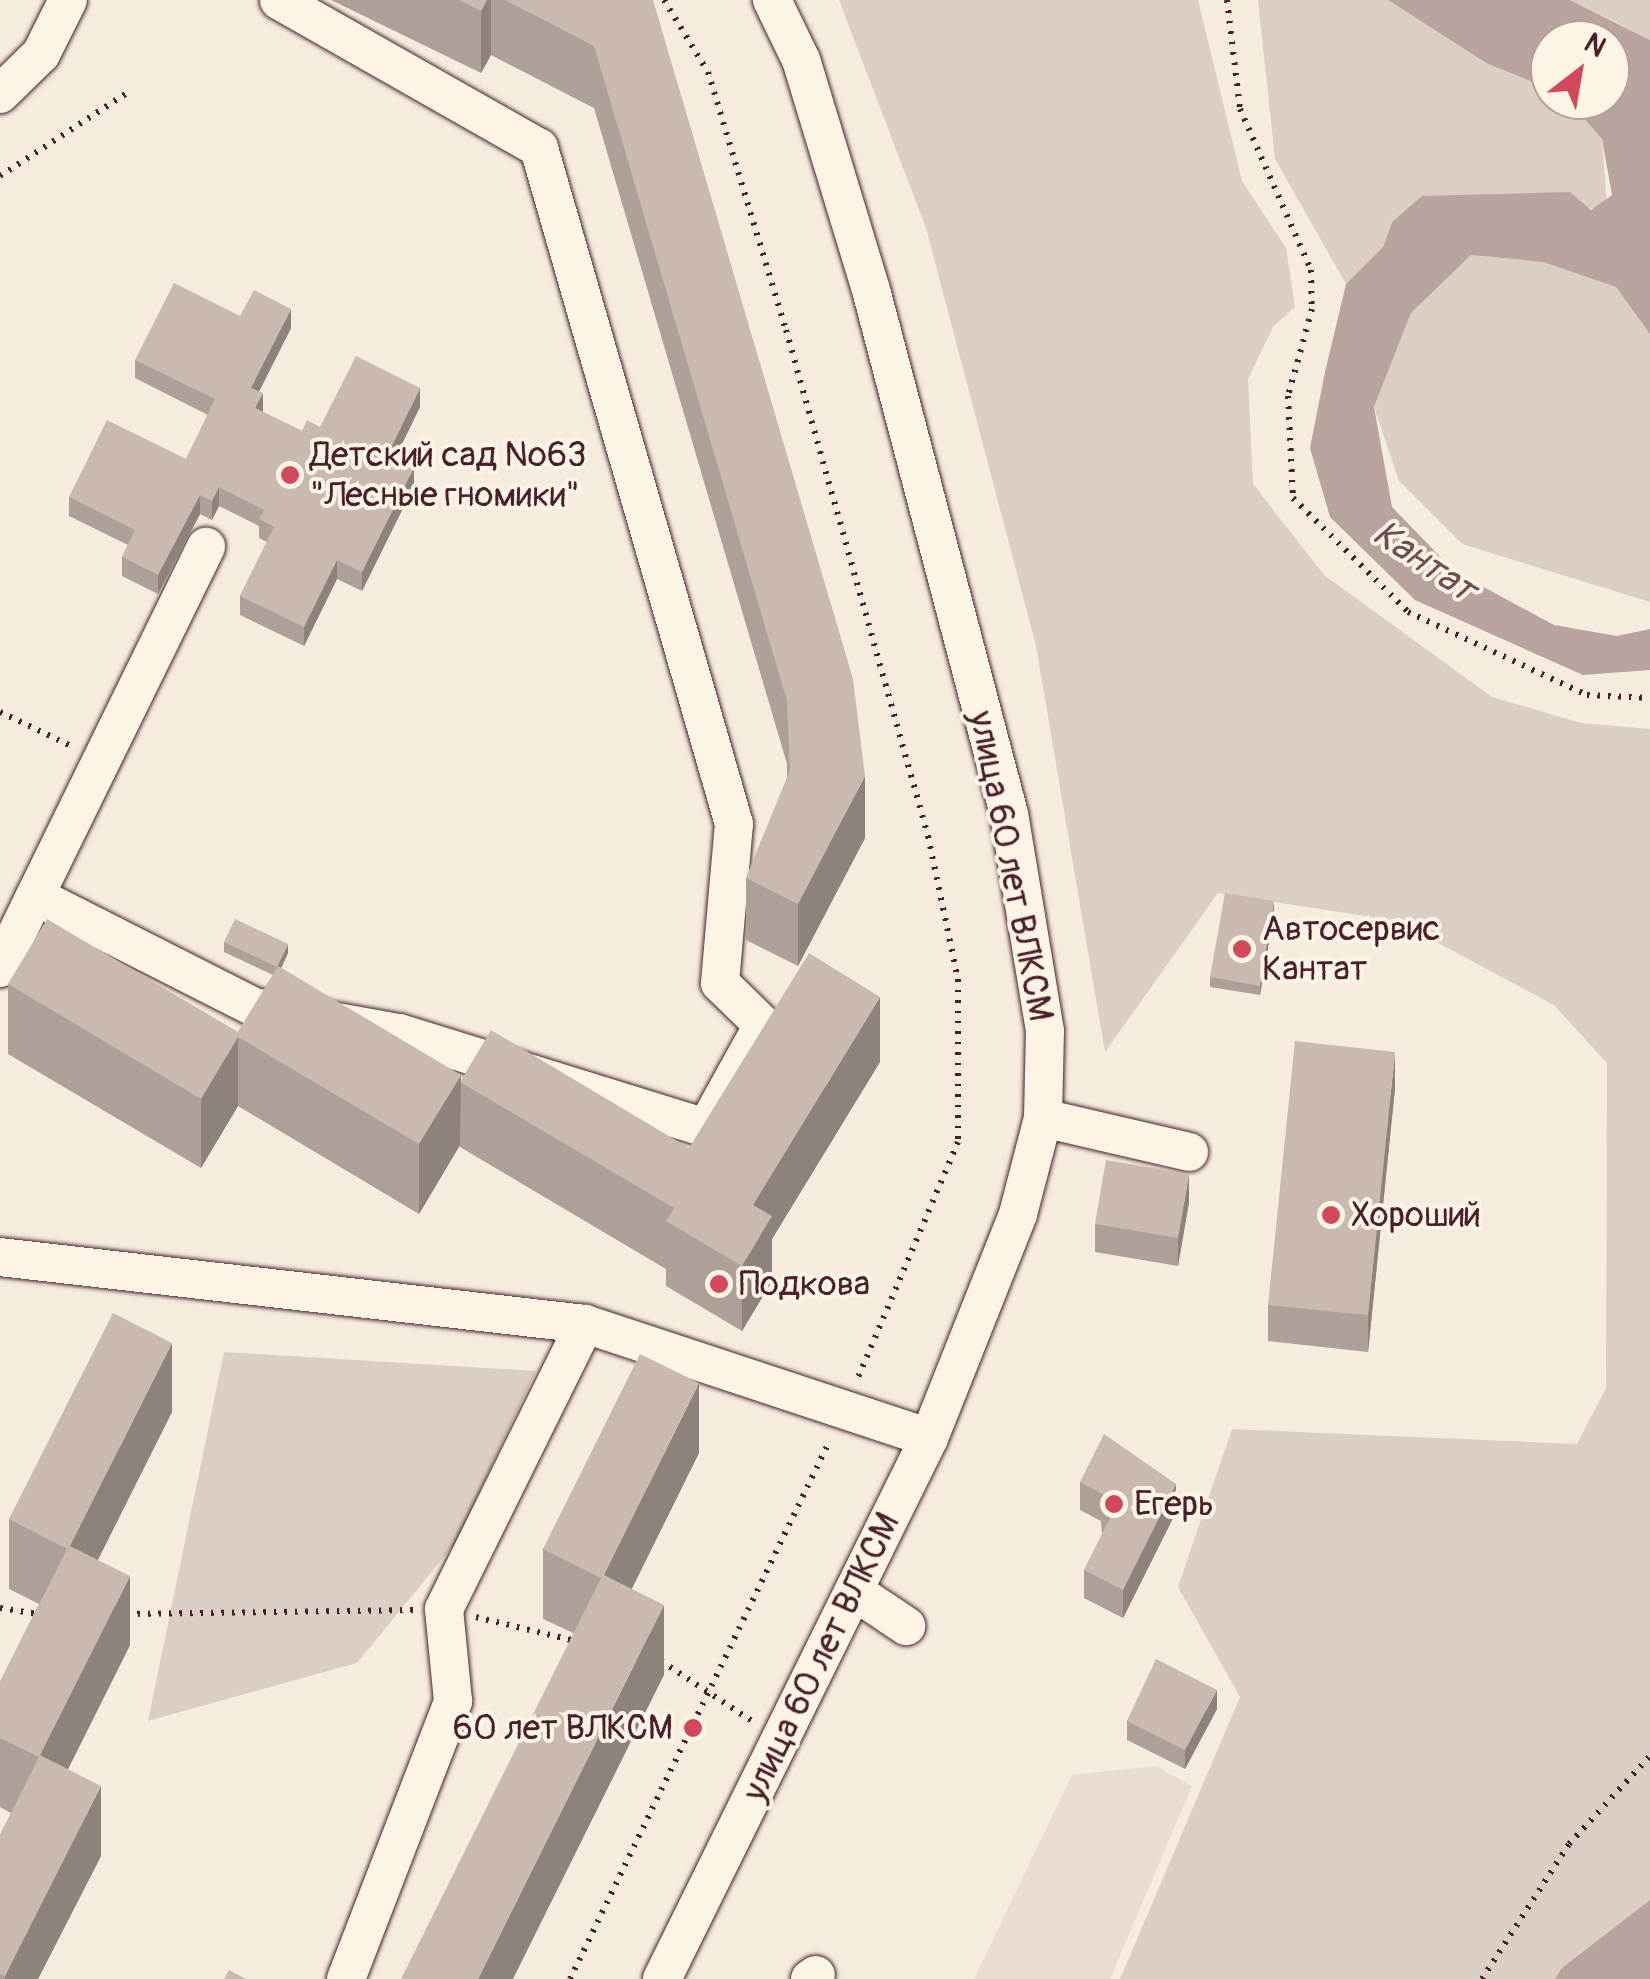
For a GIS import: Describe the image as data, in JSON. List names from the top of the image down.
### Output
{
  "streets": {
    "street": ["улица 60 лет ВЛКСМ"]
  },
  "water": ["Кантат"],
  "places": [
    "Детский сад №63 \"Лесные гномики\"",
    "Автосервис Кантат",
    "Хороший",
    "Подкова",
    "Егерь",
    "60 лет ВЛКСМ"
  ],
  "north": "top right"
}
